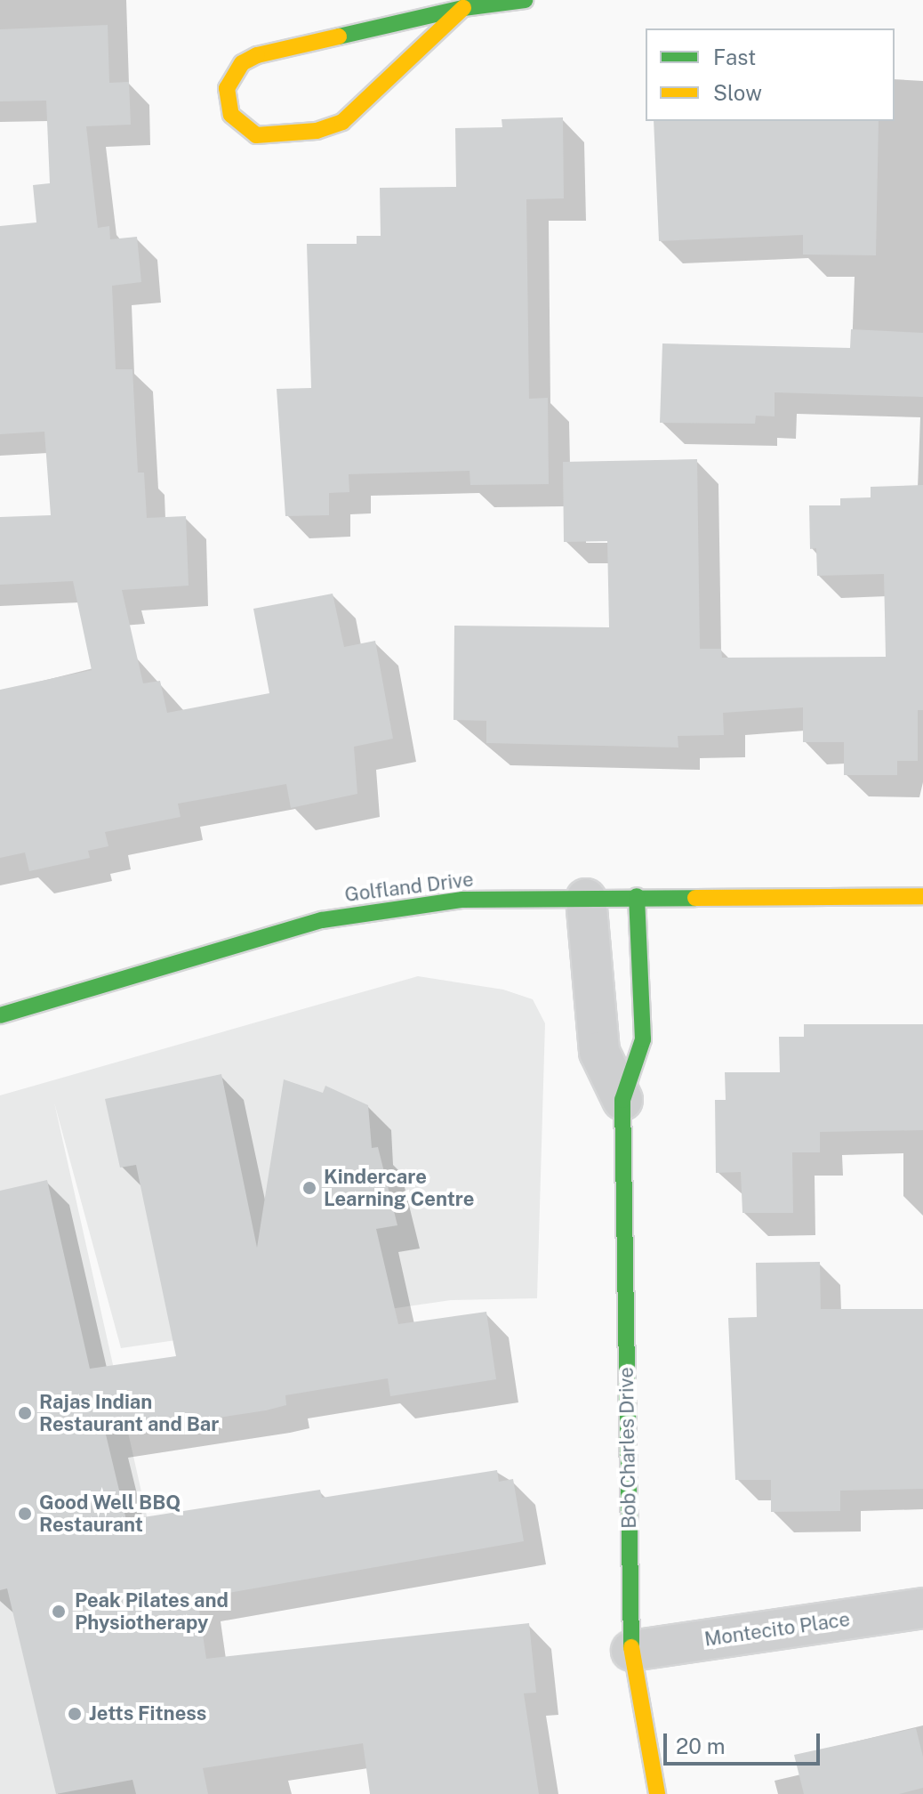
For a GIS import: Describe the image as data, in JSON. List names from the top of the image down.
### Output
{
  "streets": {
    "street": ["Golfland Drive", "Bob Charles Drive", "Montecito Place"]
  },
  "crossings": [
    ["Golfland Drive", "Bob Charles Drive"],
    ["Bob Charles Drive", "Montecito Place"]
  ],
  "places": [
    "Kindercare Learning Centre",
    "Rajas Indian Restaurant and Bar",
    "Good Well BBQ Restaurant",
    "Peak Pilates and Physiotherapy",
    "Jetts Fitness"
  ],
  "legend": ["Fast", "Slow"],
  "scale_bar": "20 m"
}
